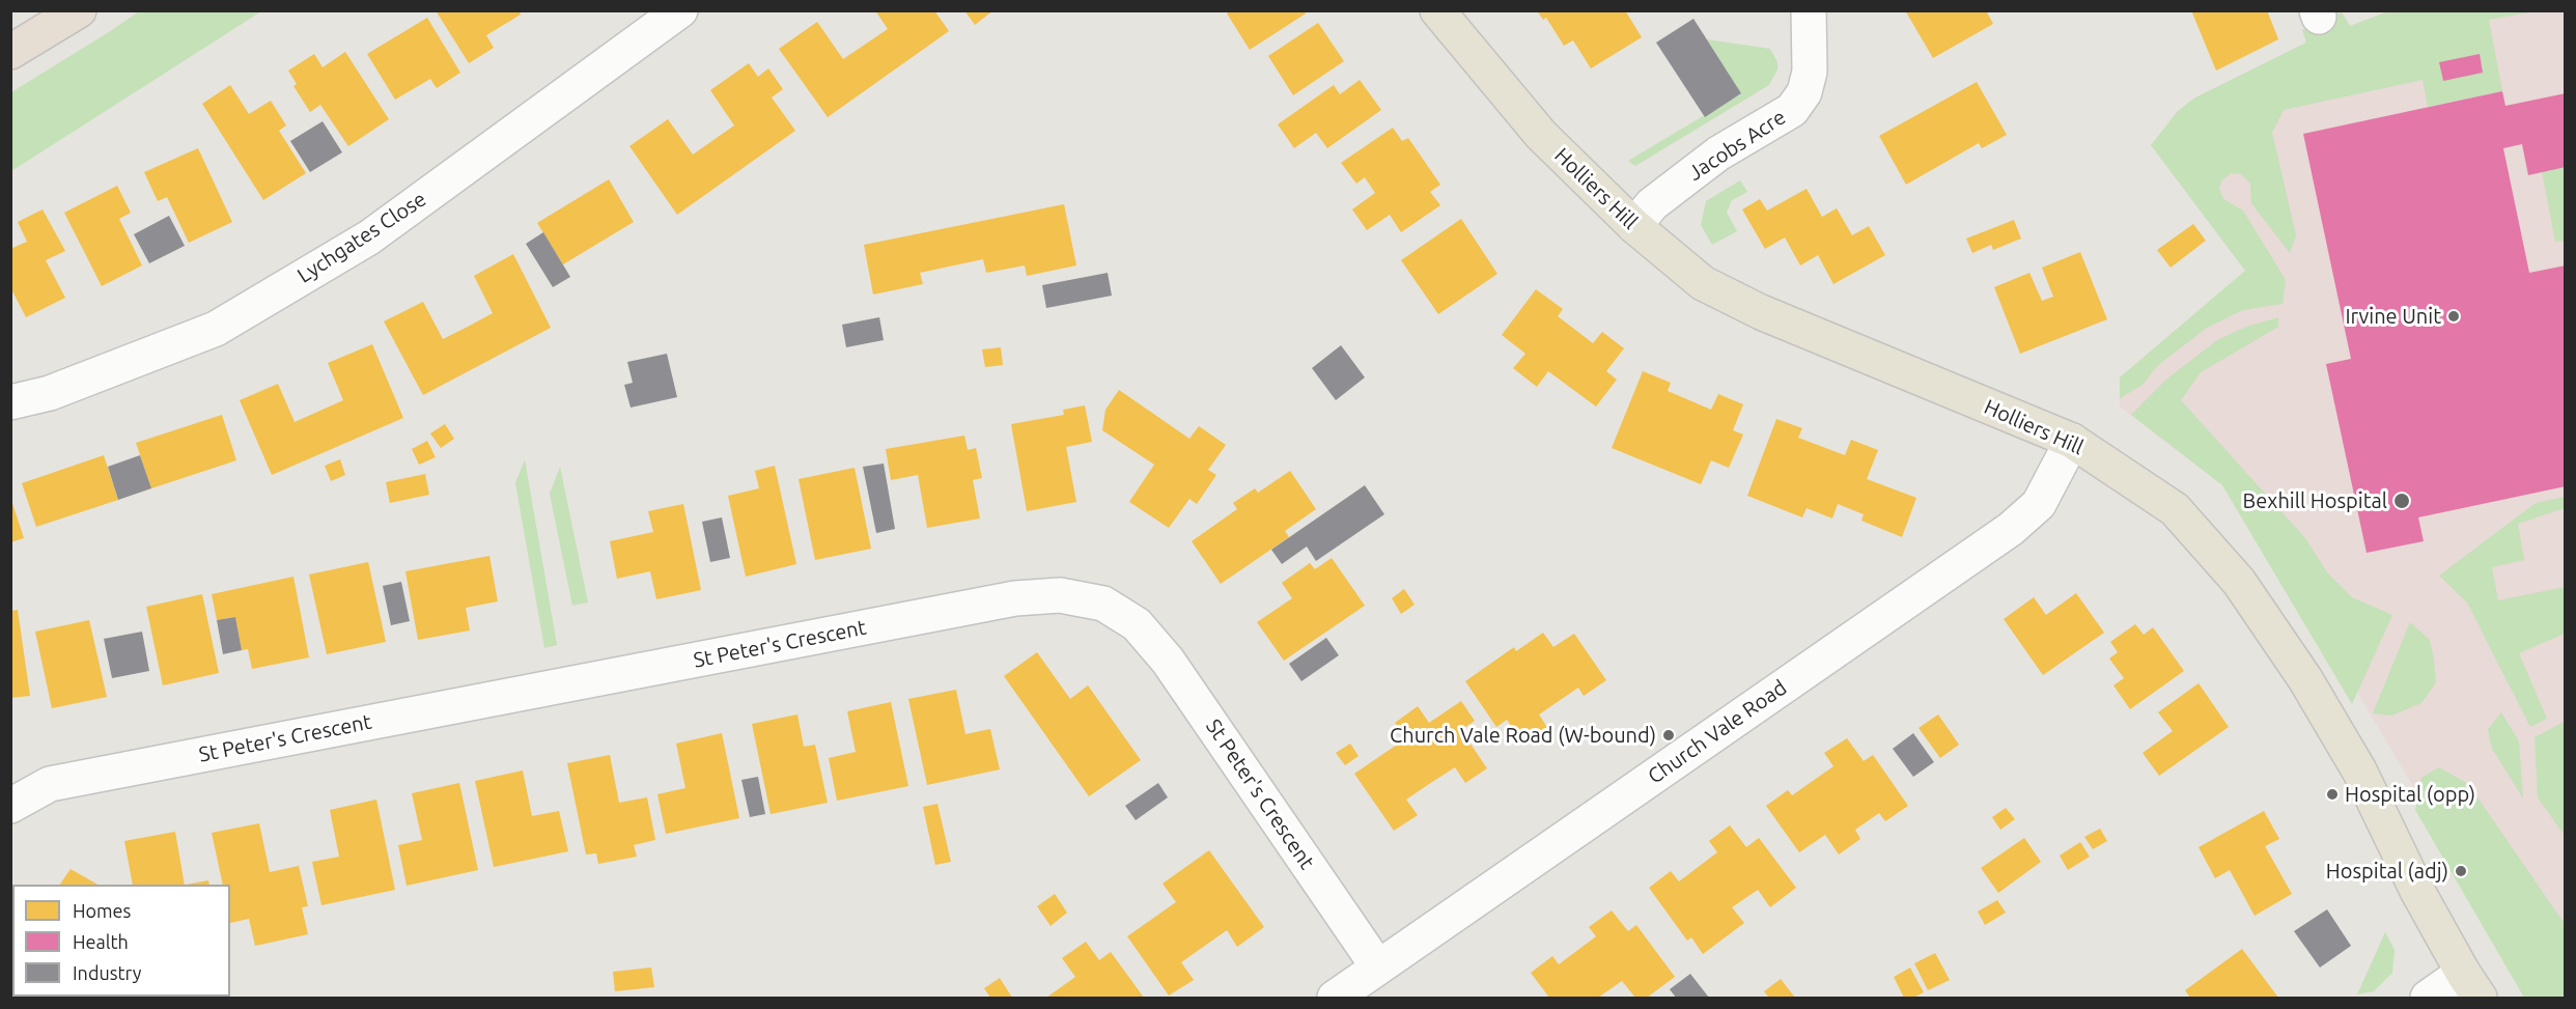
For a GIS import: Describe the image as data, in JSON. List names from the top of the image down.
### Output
{
  "streets": {
    "main road": ["Holliers Hill"],
    "street": [
      "Jacobs Acre",
      "Lychgates Close",
      "St Peter's Crescent",
      "Church Vale Road"
    ]
  },
  "crossings": [
    ["Jacobs Acre", "Holliers Hill"],
    ["Holliers Hill", "Church Vale Road"],
    ["St Peter's Crescent", "Church Vale Road"]
  ],
  "places": [
    "Irvine Unit",
    "Bexhill Hospital",
    "Church Vale Road (W-bound)",
    "Hospital (opp)",
    "Hospital (adj)"
  ],
  "legend": ["Homes", "Health", "Industry"]
}
